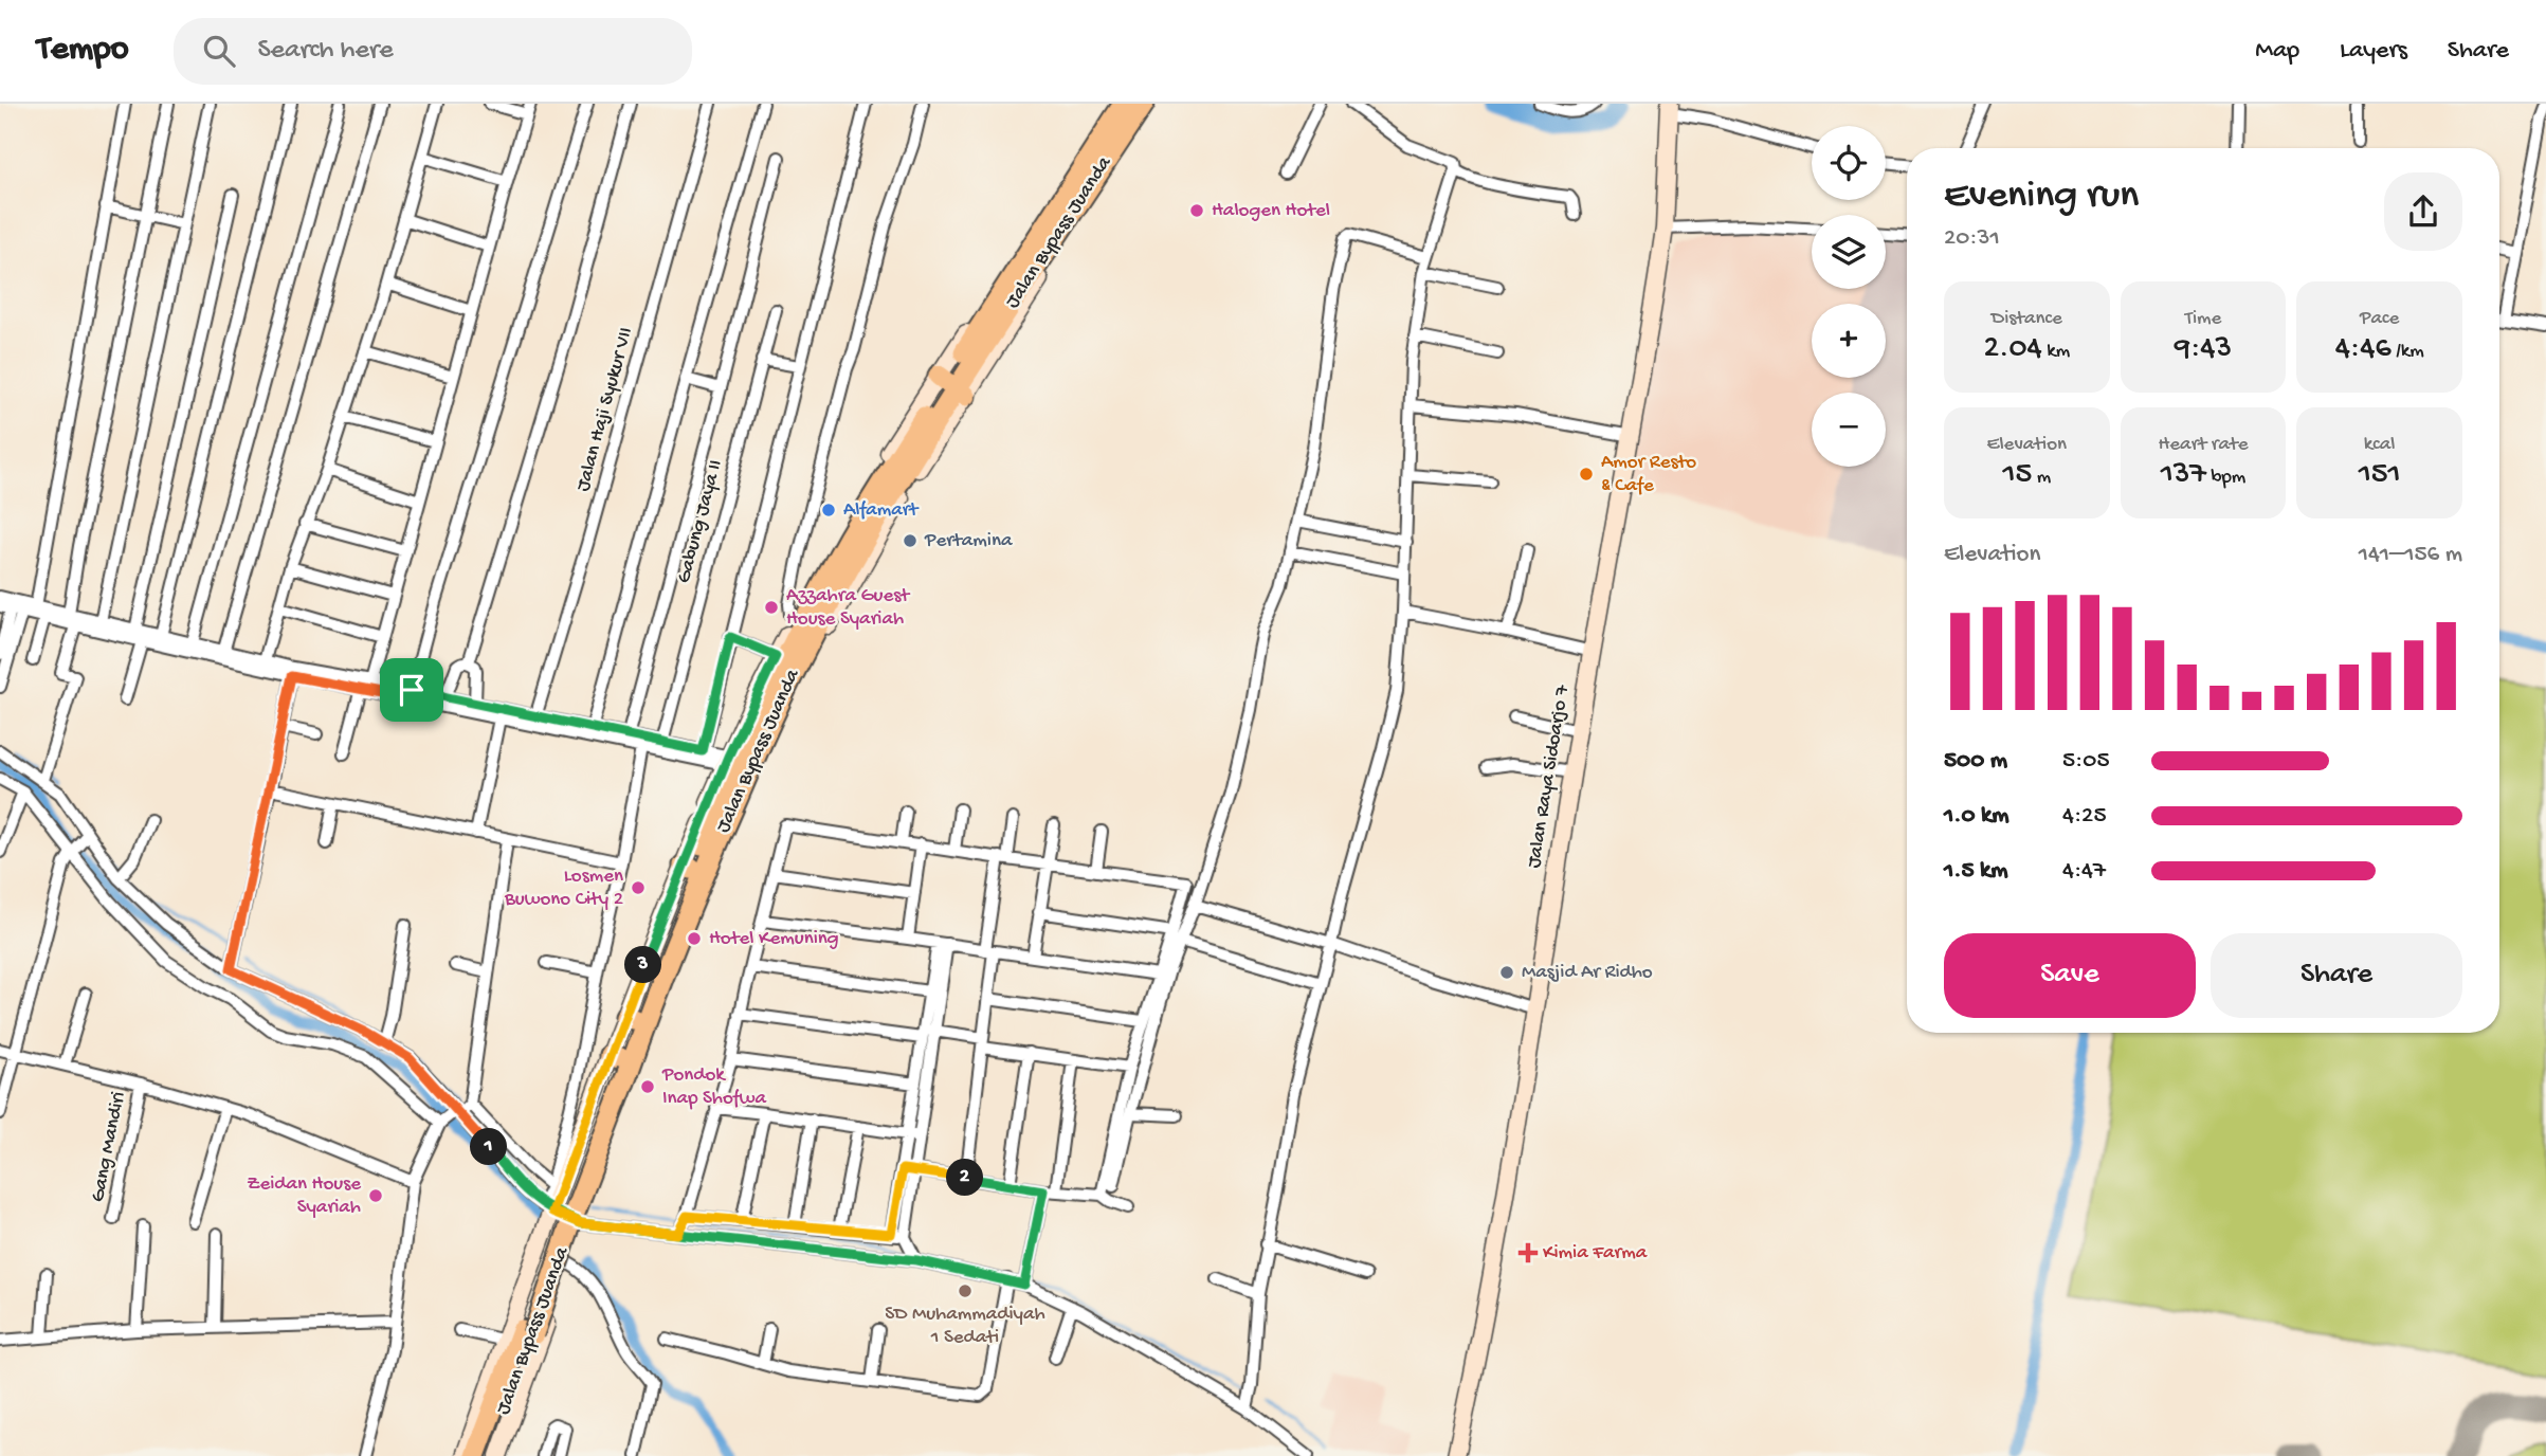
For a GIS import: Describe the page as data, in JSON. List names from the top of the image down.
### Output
{
  "streets": {
    "highway": ["Jalan Bypass Juanda"],
    "street": [
      "Jalan Haji Syukur VII",
      "Gabung Jaya II",
      "Jalan Raya Sidoarjo 7",
      "Gang Mandiri"
    ]
  },
  "places": {
    "other": [
      "Halogen Hotel",
      "Amor Resto & Cafe",
      "Alfamart",
      "Pertamina",
      "Azzahra Guest House Syariah",
      "Losmen Buwono City 2",
      "Hotel Kemuning",
      "Masjid Ar Ridho",
      "Pondok Inap Shofwa",
      "Zeidan House Syariah",
      "SD Muhammadiyah 1 Sedati"
    ],
    "health": ["Kimia Farma"]
  },
  "page": {
    "header": "Tempo",
    "search": "Search here",
    "nav": ["Map", "Layers", "Share"],
    "map_buttons": ["+", "−"],
    "heading": ["Evening run", "20:31"],
    "stats": [
      ["Distance", "2.04 km"],
      ["Time", "9:43"],
      ["Pace", "4:46 /km"],
      ["Elevation", "15 m"],
      ["Heart rate", "137 bpm"],
      ["kcal", "151"]
    ],
    "chart": ["Elevation", "141–156 m"],
    "list": [
      {
        "name": "500 m",
        "note": "5:05"
      },
      {
        "name": "1.0 km",
        "note": "4:25"
      },
      {
        "name": "1.5 km",
        "note": "4:47"
      }
    ],
    "buttons": ["Save", "Share"],
    "pins": ["3", "1", "2"]
  }
}
